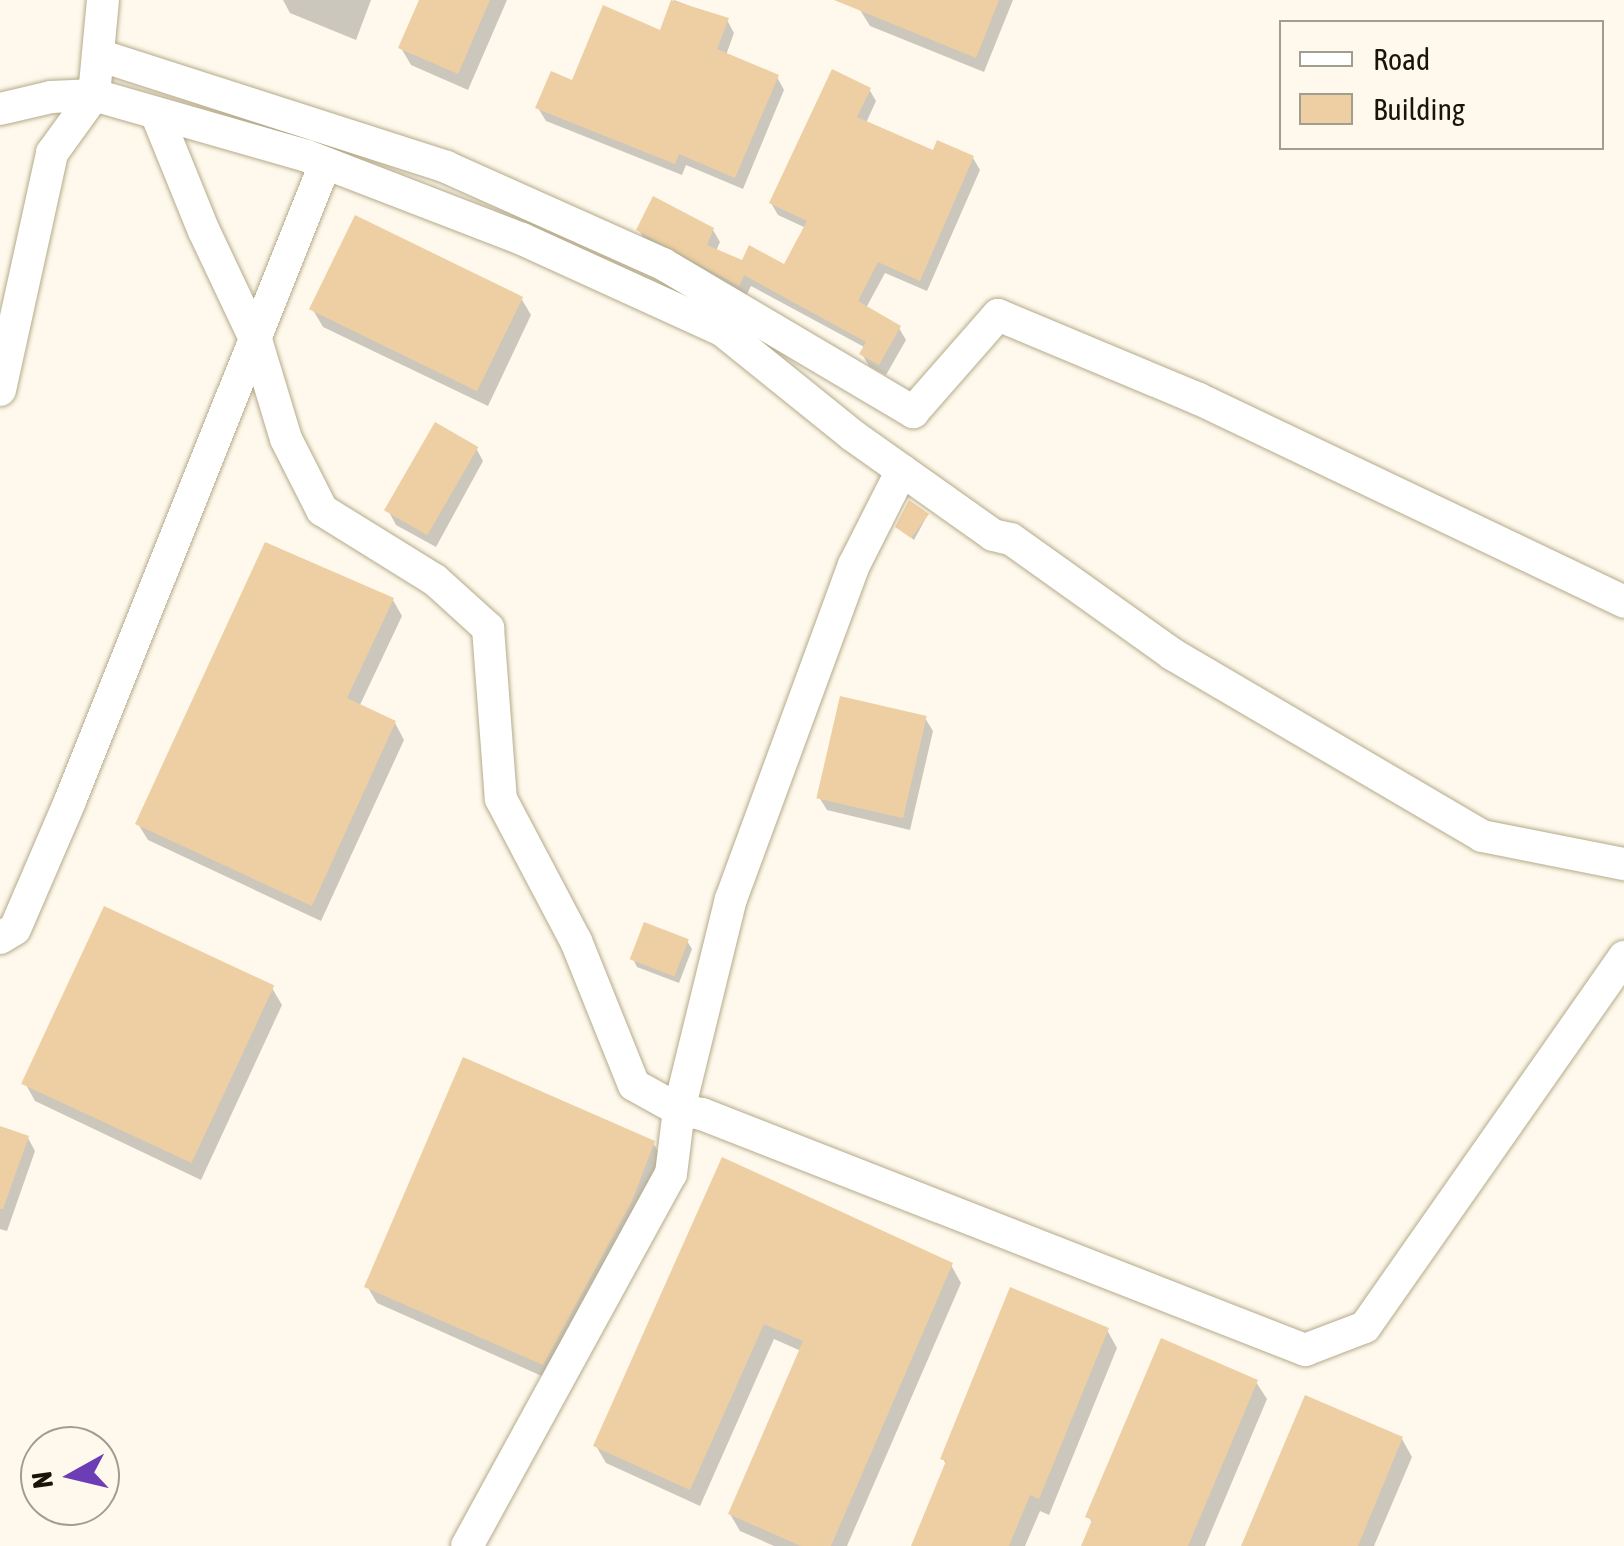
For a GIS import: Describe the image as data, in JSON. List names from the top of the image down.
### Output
{
  "legend": ["Road", "Building"],
  "north": "left"
}
